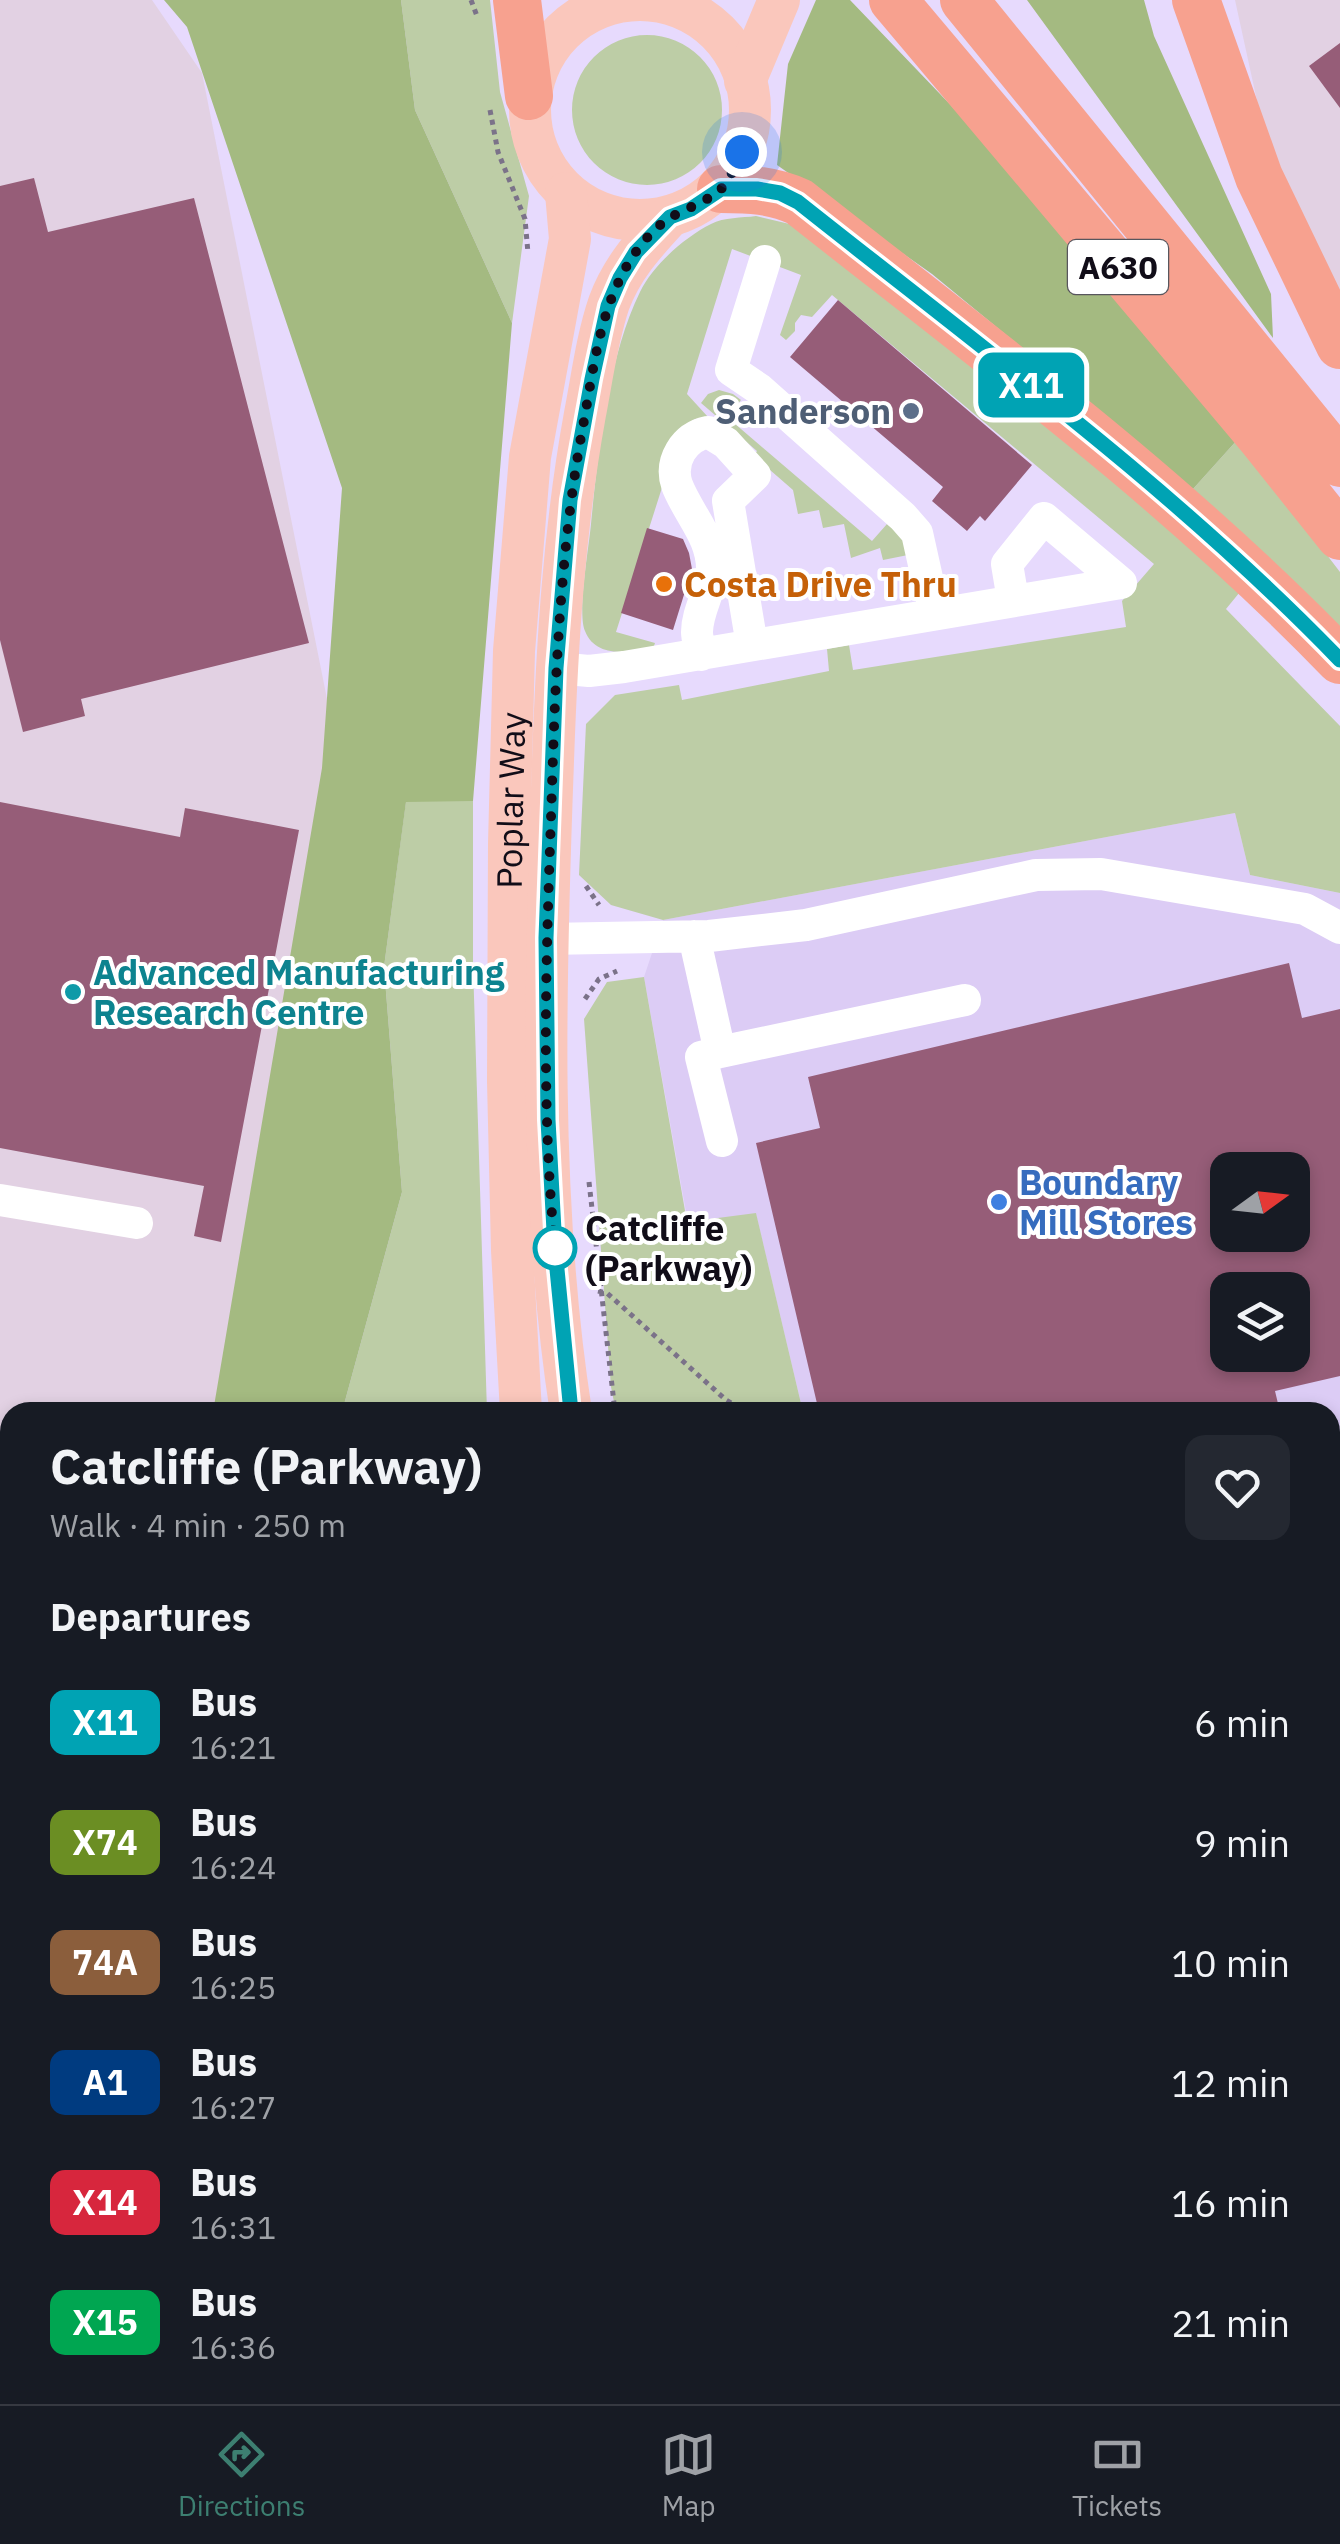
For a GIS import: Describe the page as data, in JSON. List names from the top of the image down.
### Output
{
  "streets": {
    "highway": ["A630"],
    "main road": ["Poplar Way"]
  },
  "places": [
    "Sanderson",
    "Costa Drive Thru",
    "Advanced Manufacturing Research Centre",
    "Boundary Mill Stores",
    "Catcliffe (Parkway)"
  ],
  "lines": ["bus line X11"],
  "north": "right",
  "page": {
    "on_map": "X11",
    "heading": [
      ["Catcliffe (Parkway)", "Walk · 4 min · 250 m"],
      "Departures"
    ],
    "list": [
      {
        "mark": "X11",
        "name": "Bus",
        "note": "16:21",
        "value": "6 min"
      },
      {
        "mark": "X74",
        "name": "Bus",
        "note": "16:24",
        "value": "9 min"
      },
      {
        "mark": "74A",
        "name": "Bus",
        "note": "16:25",
        "value": "10 min"
      },
      {
        "mark": "A1",
        "name": "Bus",
        "note": "16:27",
        "value": "12 min"
      },
      {
        "mark": "X14",
        "name": "Bus",
        "note": "16:31",
        "value": "16 min"
      },
      {
        "mark": "X15",
        "name": "Bus",
        "note": "16:36",
        "value": "21 min"
      }
    ],
    "tabs": ["Directions", "Map", "Tickets"]
  }
}
